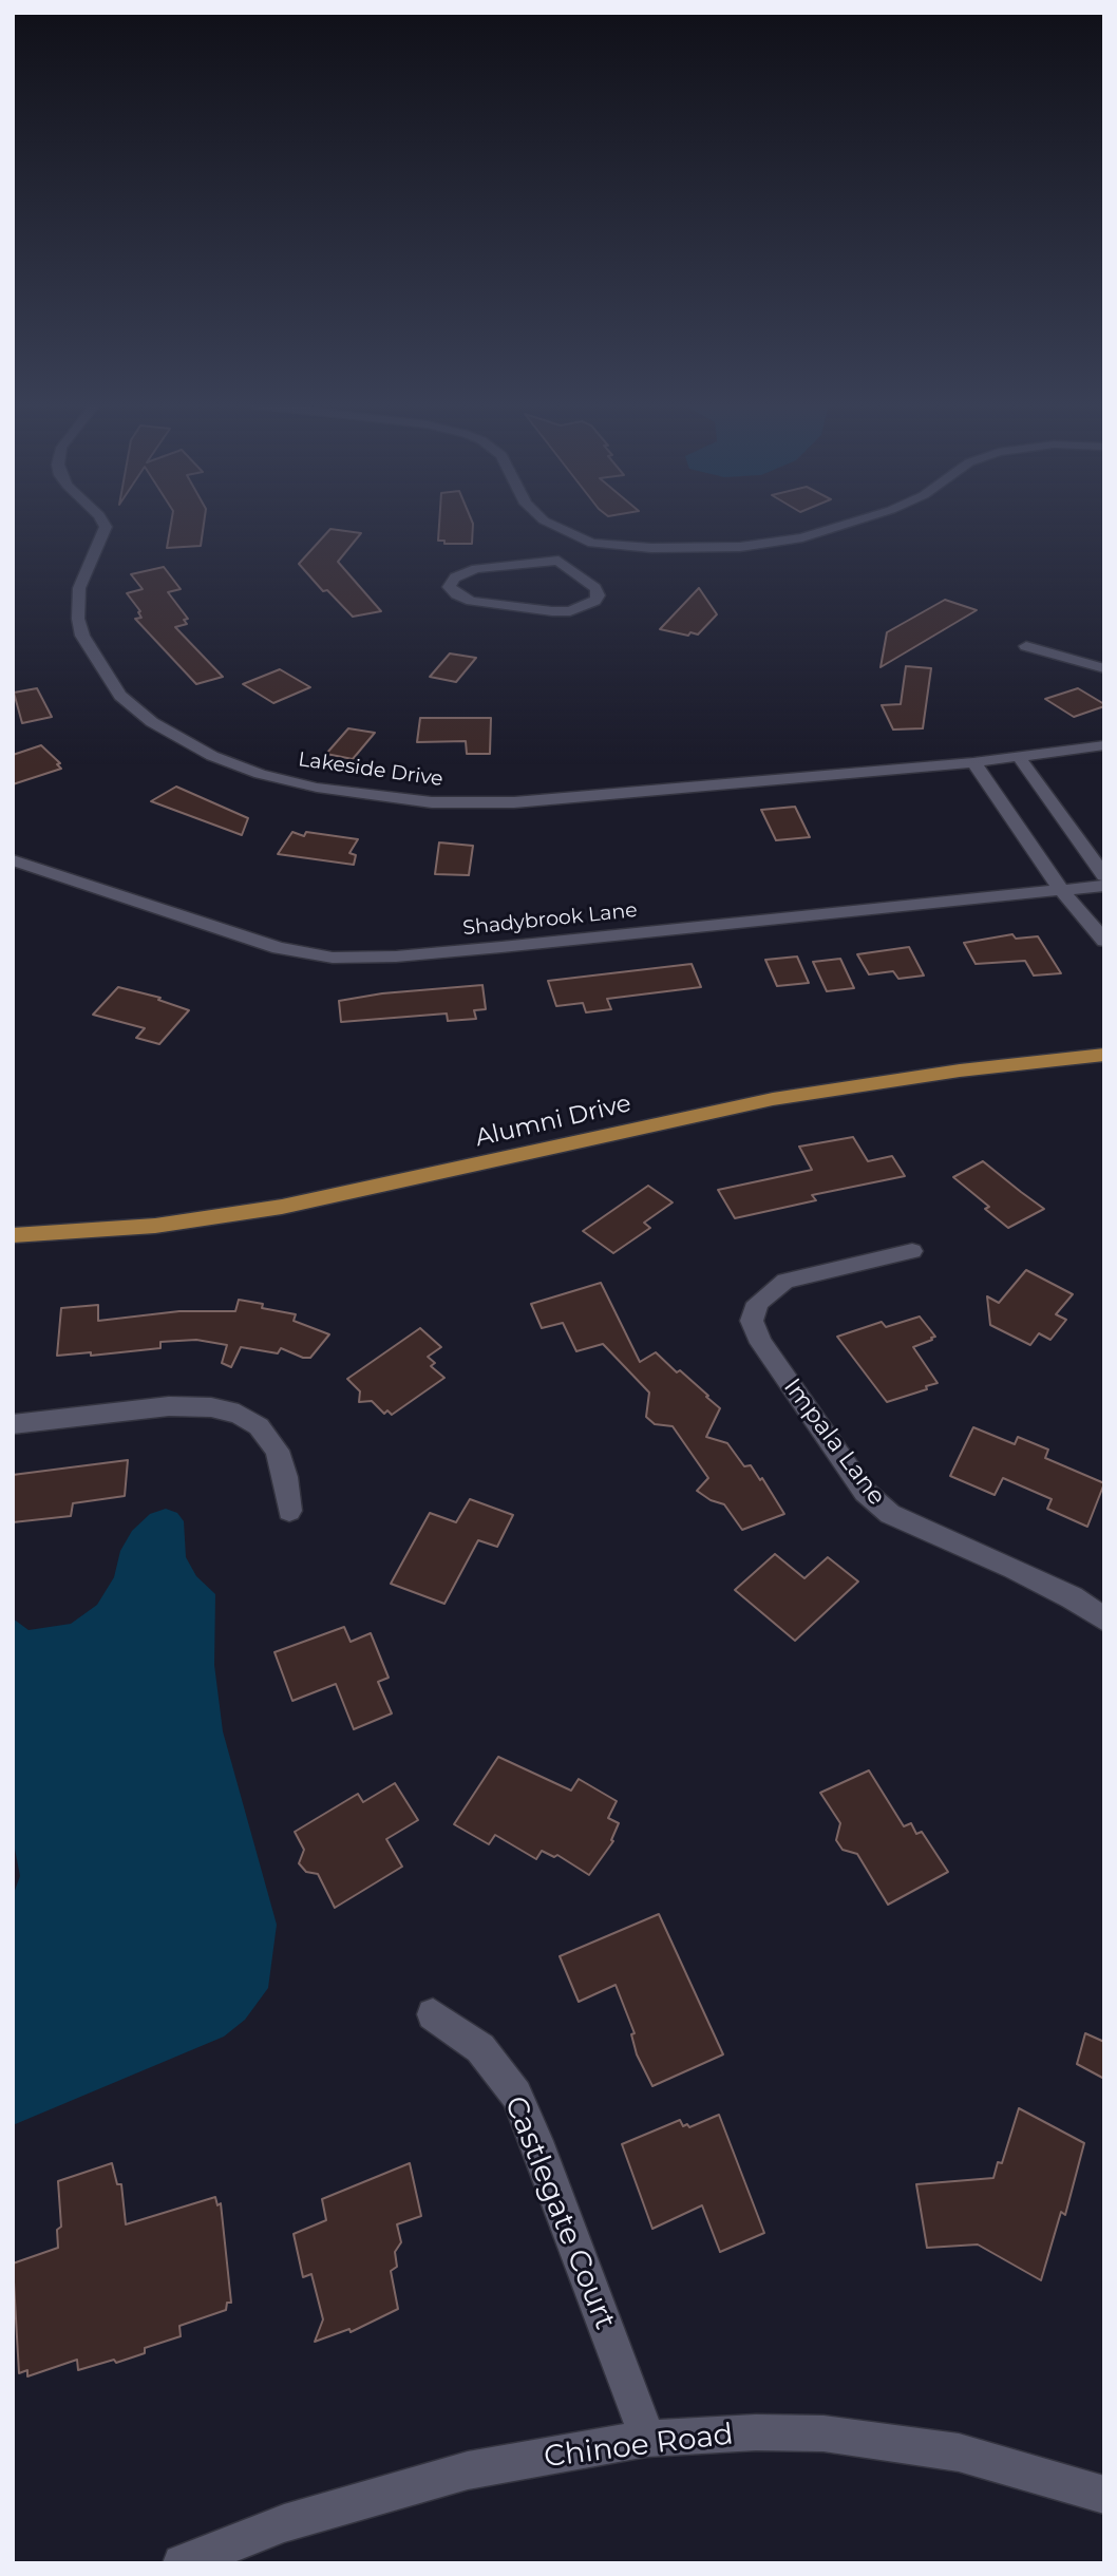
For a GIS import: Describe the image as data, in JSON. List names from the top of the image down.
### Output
{
  "streets": {
    "main road": ["Alumni Drive"],
    "street": [
      "Lakeside Drive",
      "Shadybrook Lane",
      "Impala Lane",
      "Castlegate Court",
      "Chinoe Road"
    ]
  },
  "crossings": [
    ["Castlegate Court", "Chinoe Road"]
  ]
}
